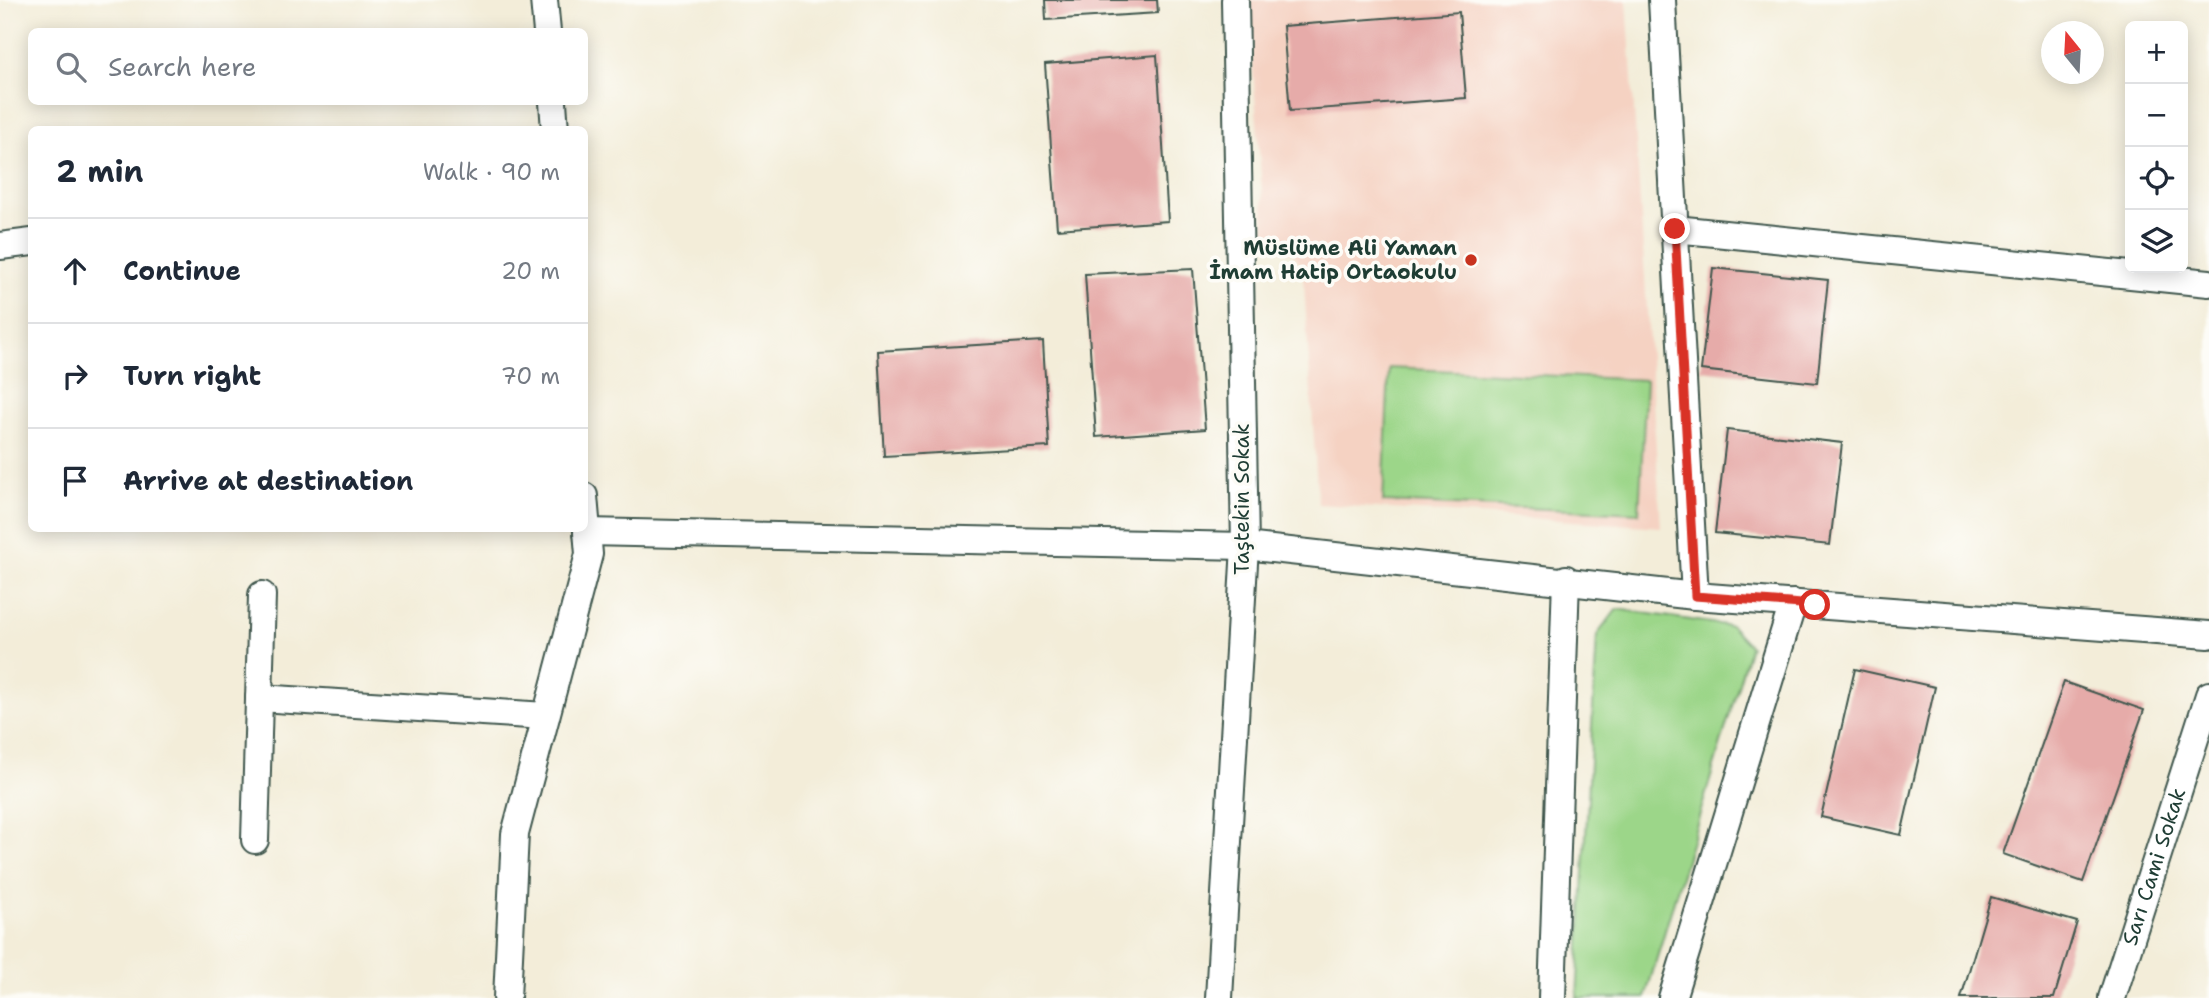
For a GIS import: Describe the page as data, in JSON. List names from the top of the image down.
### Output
{
  "streets": {
    "street": ["Taştekin Sokak", "Sarı Cami Sokak"]
  },
  "places": ["Müslüme Ali Yaman İmam Hatip Ortaokulu"],
  "north": "top",
  "page": {
    "map_buttons": ["+", "−"],
    "search": "Search here",
    "heading": ["2 min", "Walk · 90 m"],
    "list": [
      ["Continue", "20 m"],
      ["Turn right", "70 m"],
      "Arrive at destination"
    ]
  }
}
